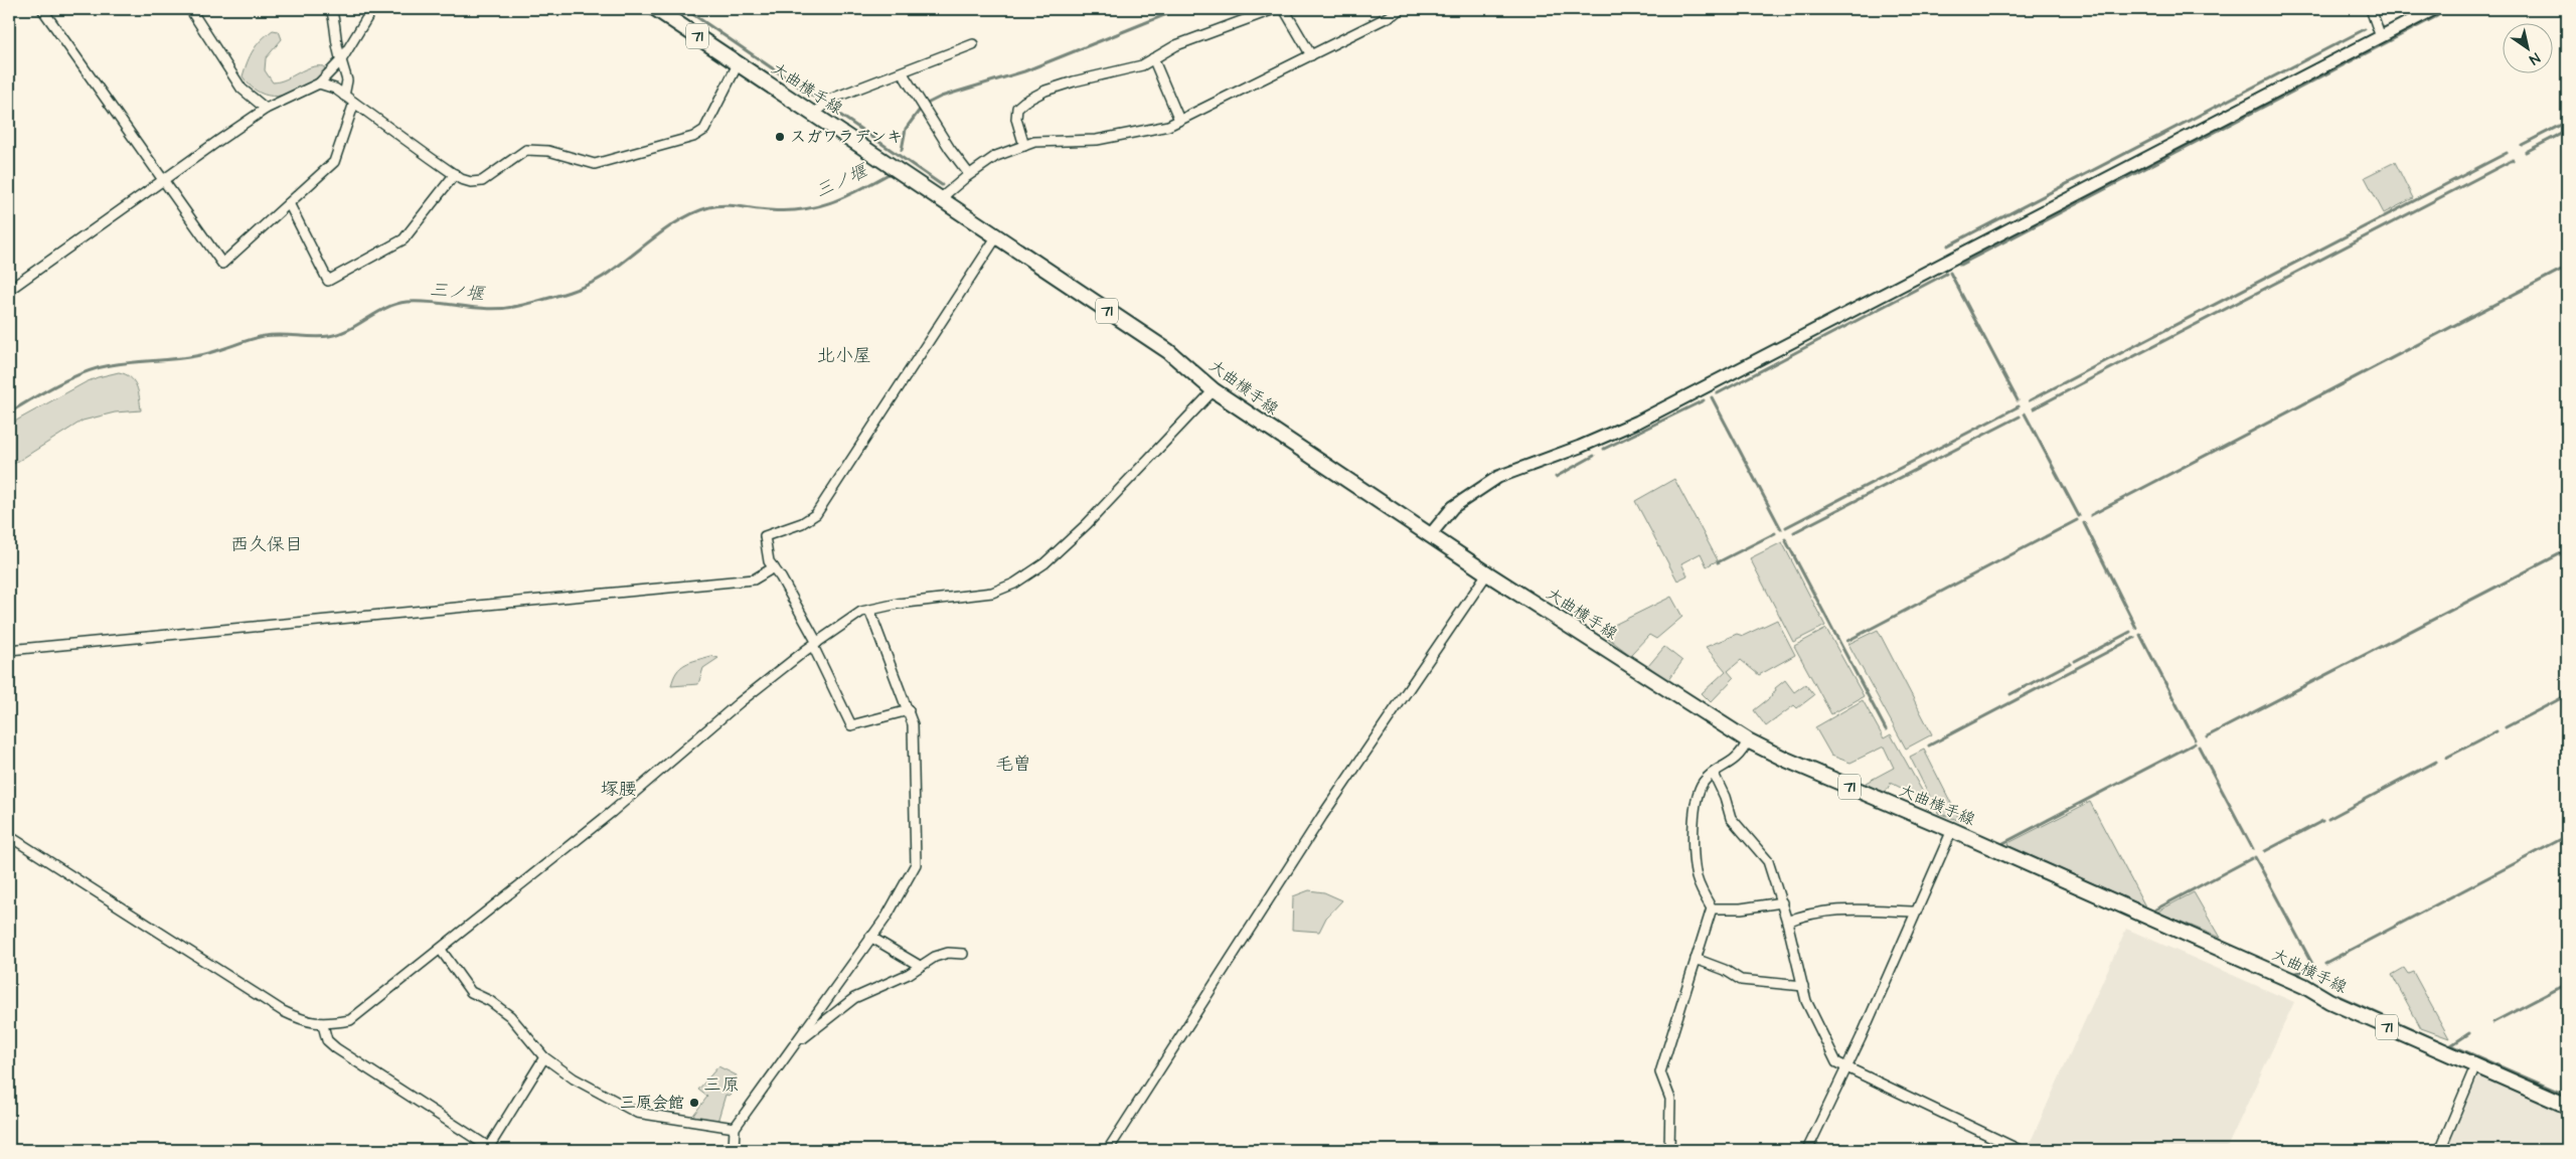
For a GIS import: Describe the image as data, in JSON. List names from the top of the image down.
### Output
{
  "streets": {
    "main road": ["71", "大曲横手線"]
  },
  "districts": [
    "北小屋",
    "西久保目",
    "毛曽",
    "塚腰",
    "三原"
  ],
  "water": ["三ノ堰"],
  "places": ["スガワラデンキ", "三原会館"],
  "north": "bottom right"
}
